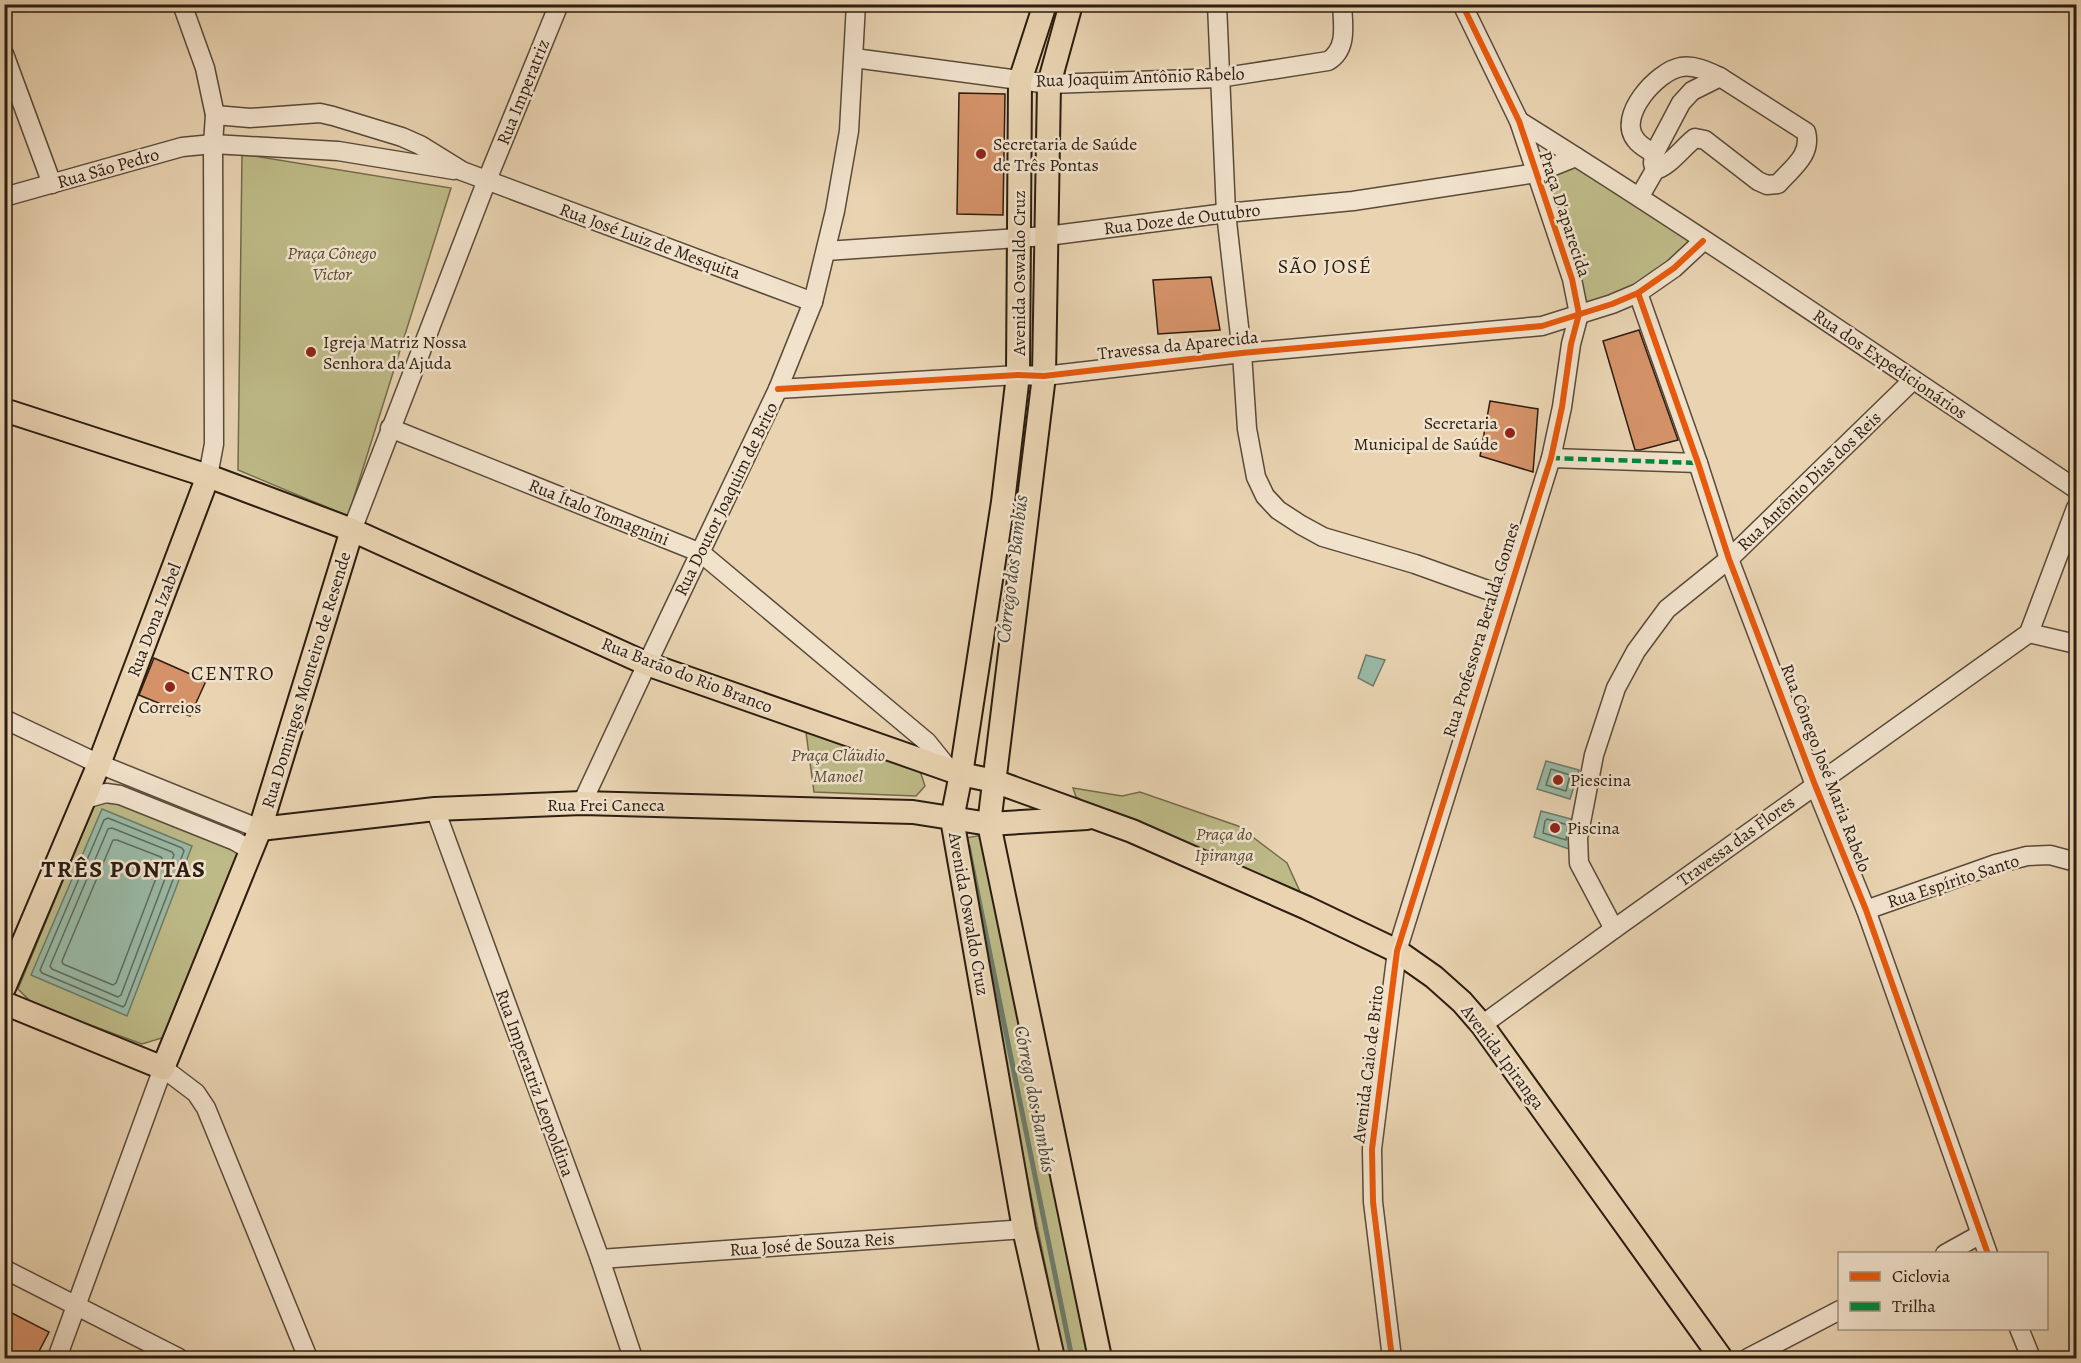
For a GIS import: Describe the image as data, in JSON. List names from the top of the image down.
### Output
{
  "streets": {
    "main road": [
      "Avenida Oswaldo Cruz",
      "Rua Dona Izabel",
      "Rua Barão do Rio Branco",
      "Rua Domingos Monteiro de Resende",
      "Rua Frei Caneca",
      "Avenida Ipiranga"
    ],
    "street": [
      "Rua Joaquim Antônio Rabelo",
      "Rua Imperatriz",
      "Rua São Pedro",
      "Praça D'aparecida",
      "Rua Doze de Outubro",
      "Rua José Luiz de Mesquita",
      "Travessa da Aparecida",
      "Rua dos Expedicionários",
      "Rua Antônio Dias dos Reis",
      "Rua Doutor Joaquim de Brito",
      "Rua Ítalo Tomagnini",
      "Rua Professora Beralda Gomes",
      "Rua Cônego José Maria Rabelo",
      "Travessa das Flores",
      "Rua Espírito Santo",
      "Avenida Caio de Brito",
      "Rua Imperatriz Leopoldina",
      "Rua José de Souza Reis"
    ]
  },
  "crossings": [
    ["Rua Joaquim Antônio Rabelo", "Avenida Oswaldo Cruz"],
    ["Rua Joaquim Antônio Rabelo", "Rua Doutor Joaquim de Brito"],
    ["Rua Imperatriz", "Rua José Luiz de Mesquita"],
    ["Praça D'aparecida", "Rua Doze de Outubro"],
    ["Praça D'aparecida", "Travessa da Aparecida"],
    ["Praça D'aparecida", "Rua dos Expedicionários"],
    ["Praça D'aparecida", "Rua Professora Beralda Gomes"],
    ["Rua Doze de Outubro", "Avenida Oswaldo Cruz"],
    ["Rua Doze de Outubro", "Rua Doutor Joaquim de Brito"],
    ["Rua José Luiz de Mesquita", "Rua Doutor Joaquim de Brito"],
    ["Avenida Oswaldo Cruz", "Travessa da Aparecida"],
    ["Avenida Oswaldo Cruz", "Rua Barão do Rio Branco"],
    ["Avenida Oswaldo Cruz", "Rua Frei Caneca"],
    ["Avenida Oswaldo Cruz", "Avenida Ipiranga"],
    ["Avenida Oswaldo Cruz", "Rua José de Souza Reis"],
    ["Travessa da Aparecida", "Rua Doutor Joaquim de Brito"],
    ["Travessa da Aparecida", "Rua Professora Beralda Gomes"],
    ["Rua dos Expedicionários", "Rua Antônio Dias dos Reis"],
    ["Rua Antônio Dias dos Reis", "Rua Cônego José Maria Rabelo"],
    ["Rua Antônio Dias dos Reis", "Travessa das Flores"],
    ["Rua Doutor Joaquim de Brito", "Rua Ítalo Tomagnini"],
    ["Rua Doutor Joaquim de Brito", "Rua Barão do Rio Branco"],
    ["Rua Doutor Joaquim de Brito", "Rua Frei Caneca"],
    ["Rua Ítalo Tomagnini", "Rua Barão do Rio Branco"],
    ["Rua Professora Beralda Gomes", "Avenida Ipiranga"],
    ["Rua Professora Beralda Gomes", "Avenida Caio de Brito"],
    ["Rua Barão do Rio Branco", "Rua Domingos Monteiro de Resende"],
    ["Rua Barão do Rio Branco", "Avenida Ipiranga"],
    ["Rua Domingos Monteiro de Resende", "Rua Frei Caneca"],
    ["Rua Cônego José Maria Rabelo", "Travessa das Flores"],
    ["Rua Cônego José Maria Rabelo", "Rua Espírito Santo"],
    ["Rua Frei Caneca", "Avenida Ipiranga"],
    ["Rua Frei Caneca", "Rua Imperatriz Leopoldina"],
    ["Travessa das Flores", "Avenida Ipiranga"],
    ["Avenida Ipiranga", "Avenida Caio de Brito"],
    ["Rua Imperatriz Leopoldina", "Rua José de Souza Reis"]
  ],
  "districts": ["SÃO JOSÉ", "CENTRO", "TRÊS PONTAS"],
  "water": ["Córrego dos Bambús"],
  "parks": ["Praça Cônego Victor", "Praça Cláudio Manoel", "Praça do Ipiranga"],
  "places": [
    "Secretaria de Saúde de Três Pontas",
    "Igreja Matriz Nossa Senhora da Ajuda",
    "Secretaria Municipal de Saúde",
    "Correios",
    "Piescina",
    "Piscina"
  ],
  "legend": ["Ciclovia", "Trilha"]
}
